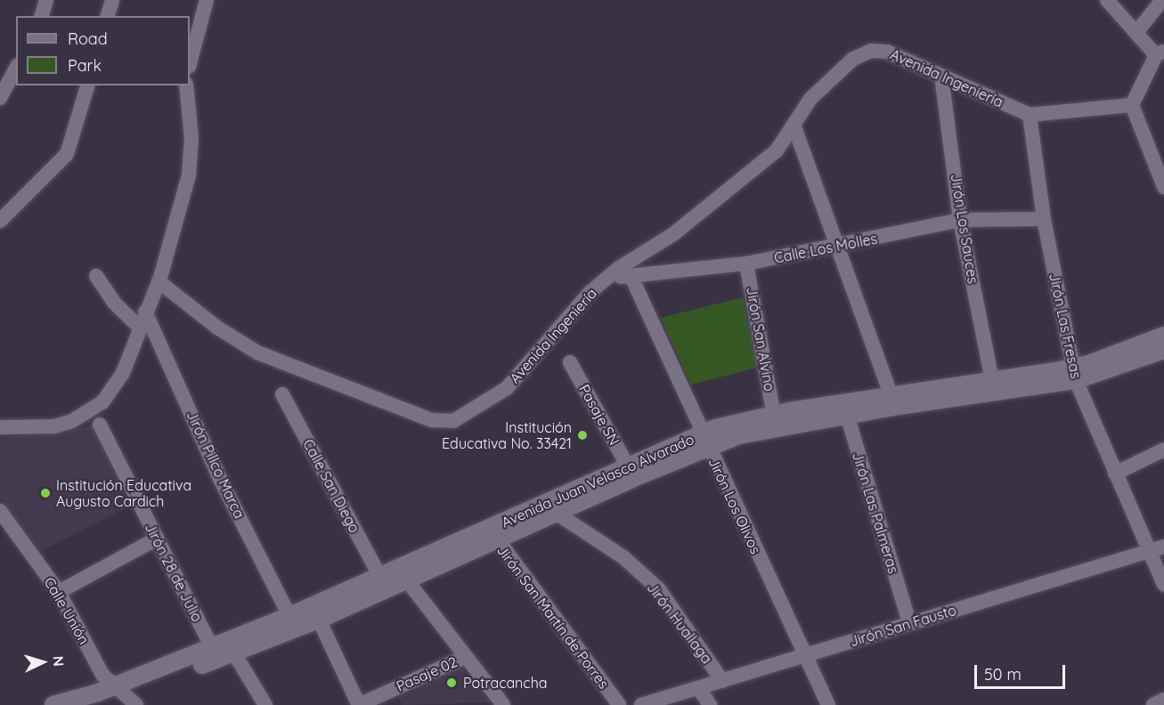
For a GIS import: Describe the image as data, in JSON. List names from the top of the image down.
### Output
{
  "streets": {
    "street": [
      "Avenida Ingeniería",
      "Jirón Los Sauces",
      "Calle Los Molles",
      "Jirón Las Fresas",
      "Jirón San Alvino",
      "Pasaje SN",
      "Jirón Pillco Marca",
      "Avenida Juan Velasco Alvarado",
      "Calle San Diego",
      "Jirón Los Olivos",
      "Jirón Las Palmeras",
      "Jirón 28 de Julio",
      "Calle Unión",
      "Jirón San Martín de Porres",
      "Jirón Huallaga",
      "Jirón San Fausto",
      "Pasaje 02"
    ]
  },
  "crossings": [
    ["Avenida Ingeniería", "Jirón Los Sauces"],
    ["Avenida Ingeniería", "Calle Los Molles"],
    ["Avenida Ingeniería", "Jirón Las Fresas"],
    ["Jirón Los Sauces", "Calle Los Molles"],
    ["Jirón Los Sauces", "Avenida Juan Velasco Alvarado"],
    ["Calle Los Molles", "Jirón Las Fresas"],
    ["Calle Los Molles", "Jirón San Alvino"],
    ["Calle Los Molles", "Jirón Los Olivos"],
    ["Jirón Las Fresas", "Avenida Juan Velasco Alvarado"],
    ["Jirón Las Fresas", "Jirón San Fausto"],
    ["Jirón San Alvino", "Avenida Juan Velasco Alvarado"],
    ["Pasaje SN", "Avenida Juan Velasco Alvarado"],
    ["Jirón Pillco Marca", "Avenida Juan Velasco Alvarado"],
    ["Avenida Juan Velasco Alvarado", "Calle San Diego"],
    ["Avenida Juan Velasco Alvarado", "Jirón Los Olivos"],
    ["Avenida Juan Velasco Alvarado", "Jirón Las Palmeras"],
    ["Avenida Juan Velasco Alvarado", "Jirón 28 de Julio"],
    ["Avenida Juan Velasco Alvarado", "Calle Unión"],
    ["Avenida Juan Velasco Alvarado", "Jirón San Martín de Porres"],
    ["Avenida Juan Velasco Alvarado", "Jirón Huallaga"],
    ["Jirón Los Olivos", "Jirón San Fausto"],
    ["Jirón Las Palmeras", "Jirón San Fausto"],
    ["Jirón Huallaga", "Jirón San Fausto"]
  ],
  "places": ["Institución Educativa No. 33421", "Institución Educativa Augusto Cardich", "Potracancha"],
  "legend": ["Road", "Park"],
  "scale_bar": "50 m",
  "north": "right"
}
